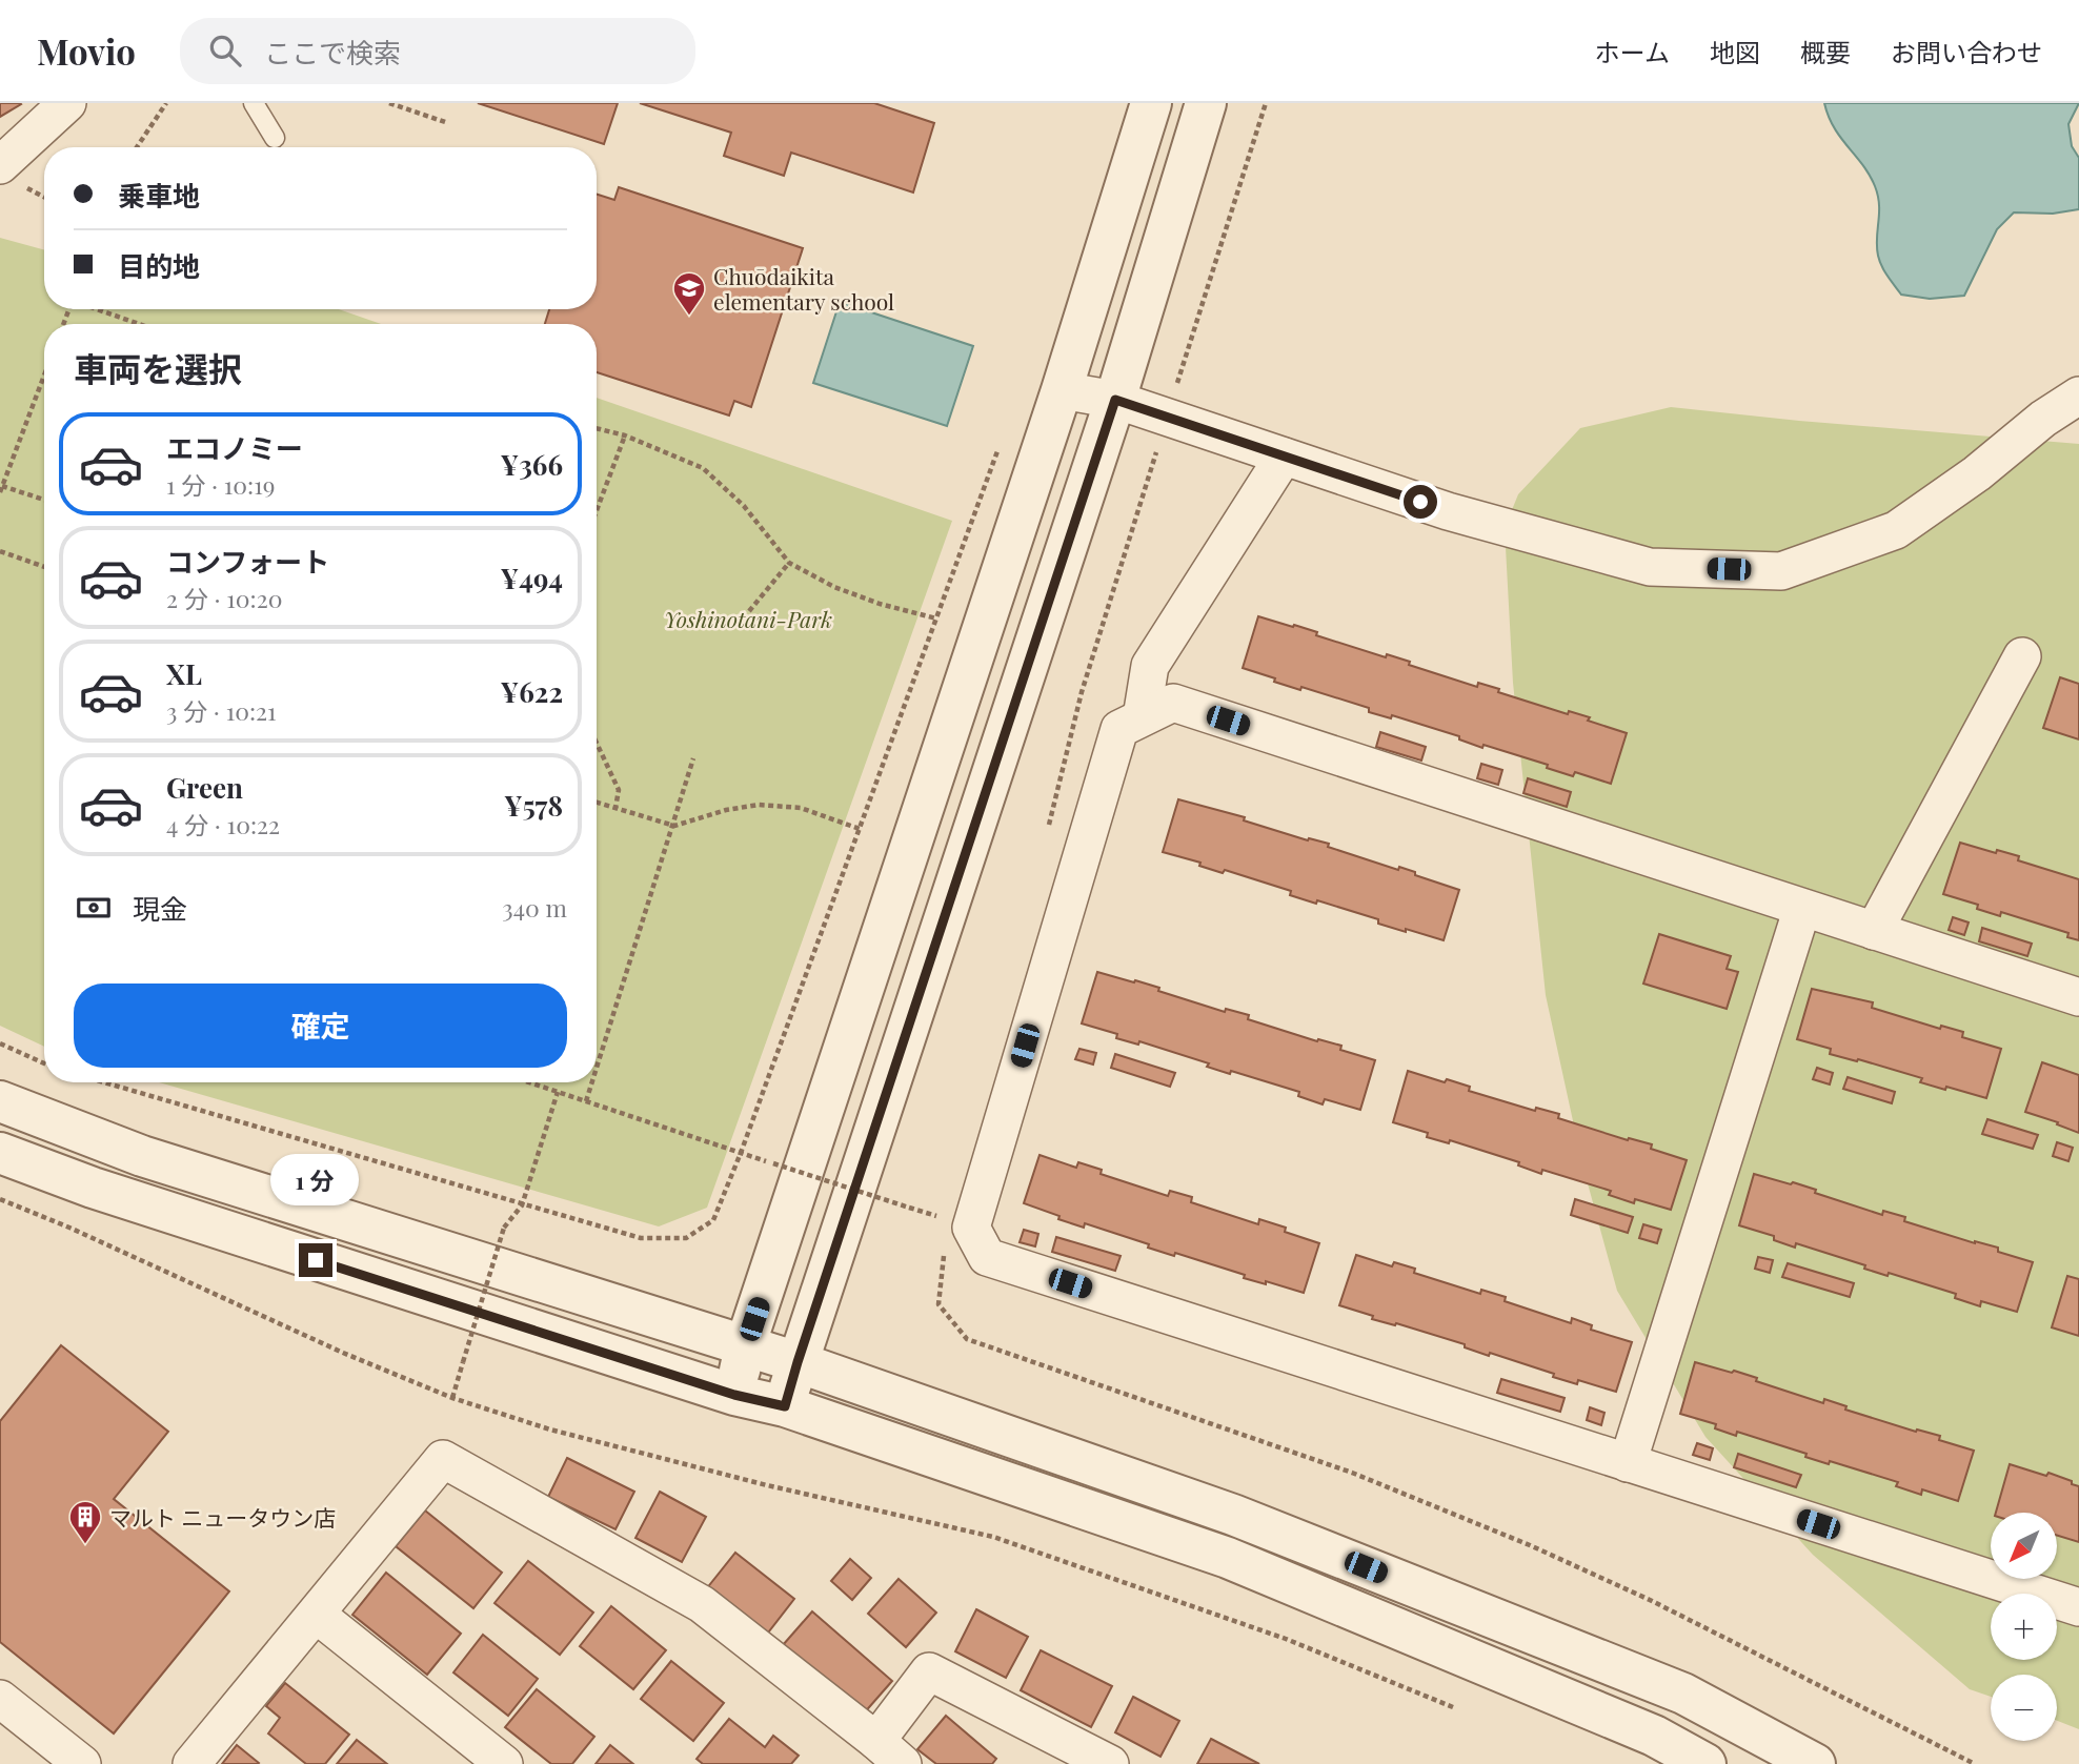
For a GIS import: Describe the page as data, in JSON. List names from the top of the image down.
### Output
{
  "parks": ["Yoshinotani-Park"],
  "places": {
    "school or university": ["Chuōdaikita elementary school"],
    "building": ["マルト ニュータウン店"]
  },
  "north": "bottom left",
  "page": {
    "header": "Movio",
    "search": "ここで検索",
    "nav": [
      "ホーム",
      "地図",
      "概要",
      "お問い合わせ"
    ],
    "banner": ["乗車地", "目的地"],
    "heading": "車両を選択",
    "list": [
      {
        "name": "エコノミー",
        "note": "1 分 · 10:19",
        "value": "¥366"
      },
      {
        "name": "コンフォート",
        "note": "2 分 · 10:20",
        "value": "¥494"
      },
      {
        "name": "XL",
        "note": "3 分 · 10:21",
        "value": "¥622"
      },
      {
        "name": "Green",
        "note": "4 分 · 10:22",
        "value": "¥578"
      }
    ],
    "pay": ["現金", "340 m"],
    "buttons": "確定",
    "bubble": "1 分",
    "map_buttons": ["+", "−"]
  }
}
